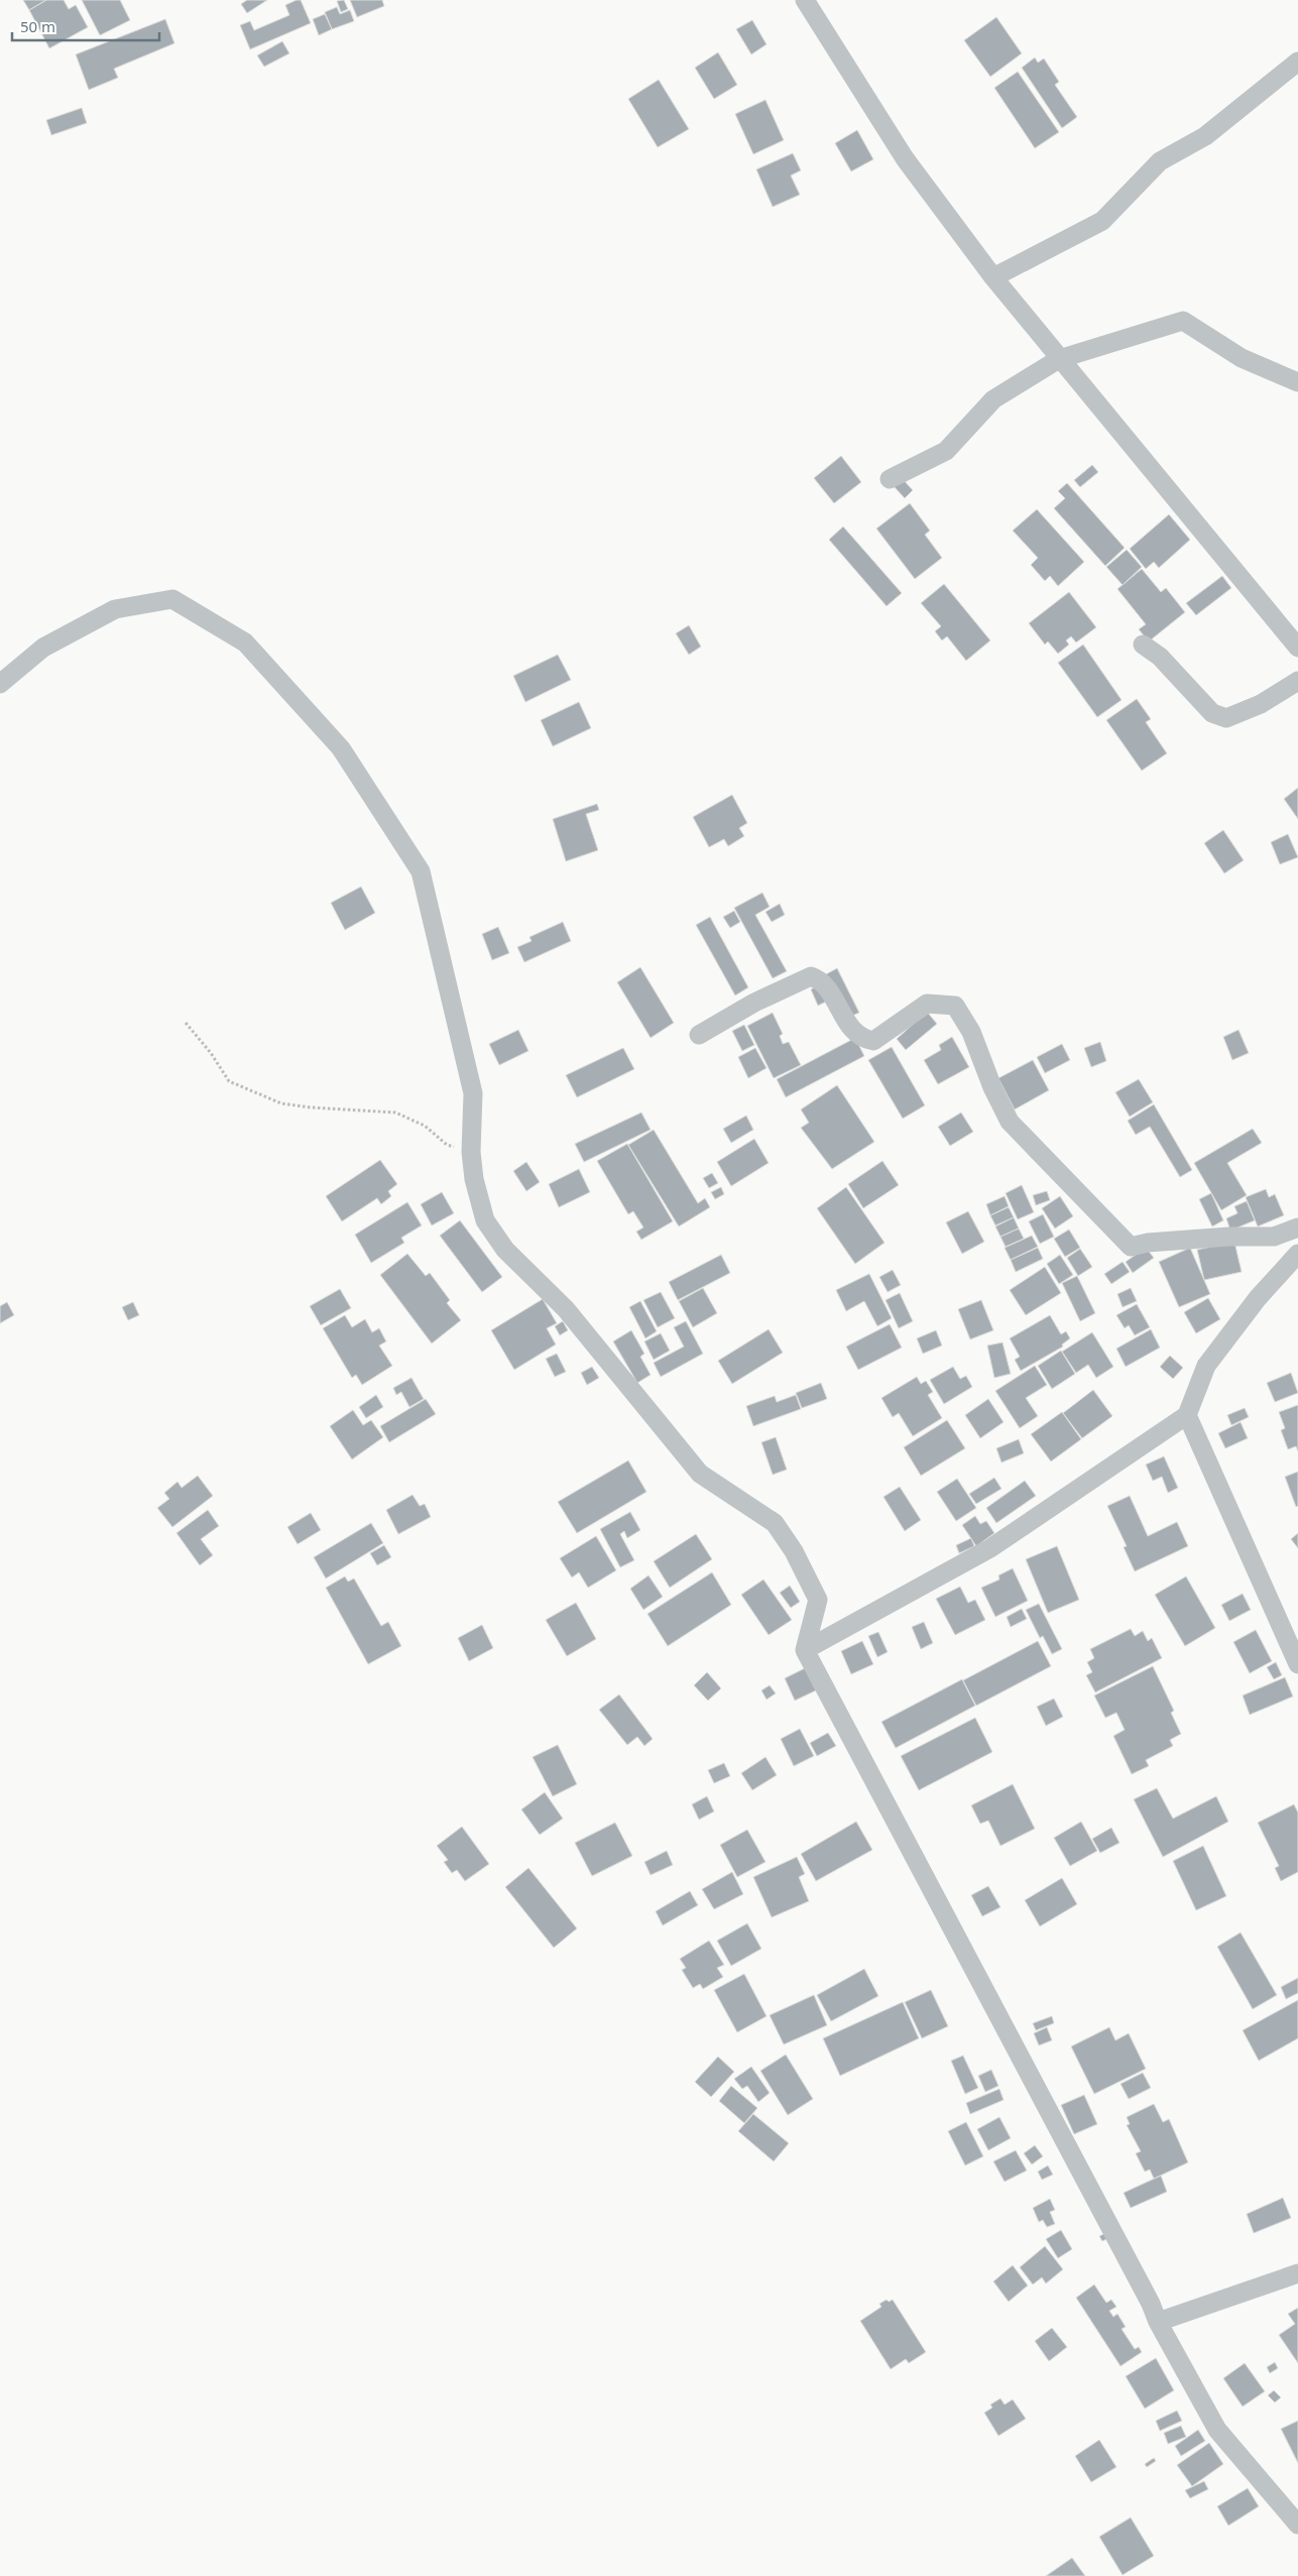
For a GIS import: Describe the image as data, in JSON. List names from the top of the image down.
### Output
{
  "scale_bar": "50 m"
}
